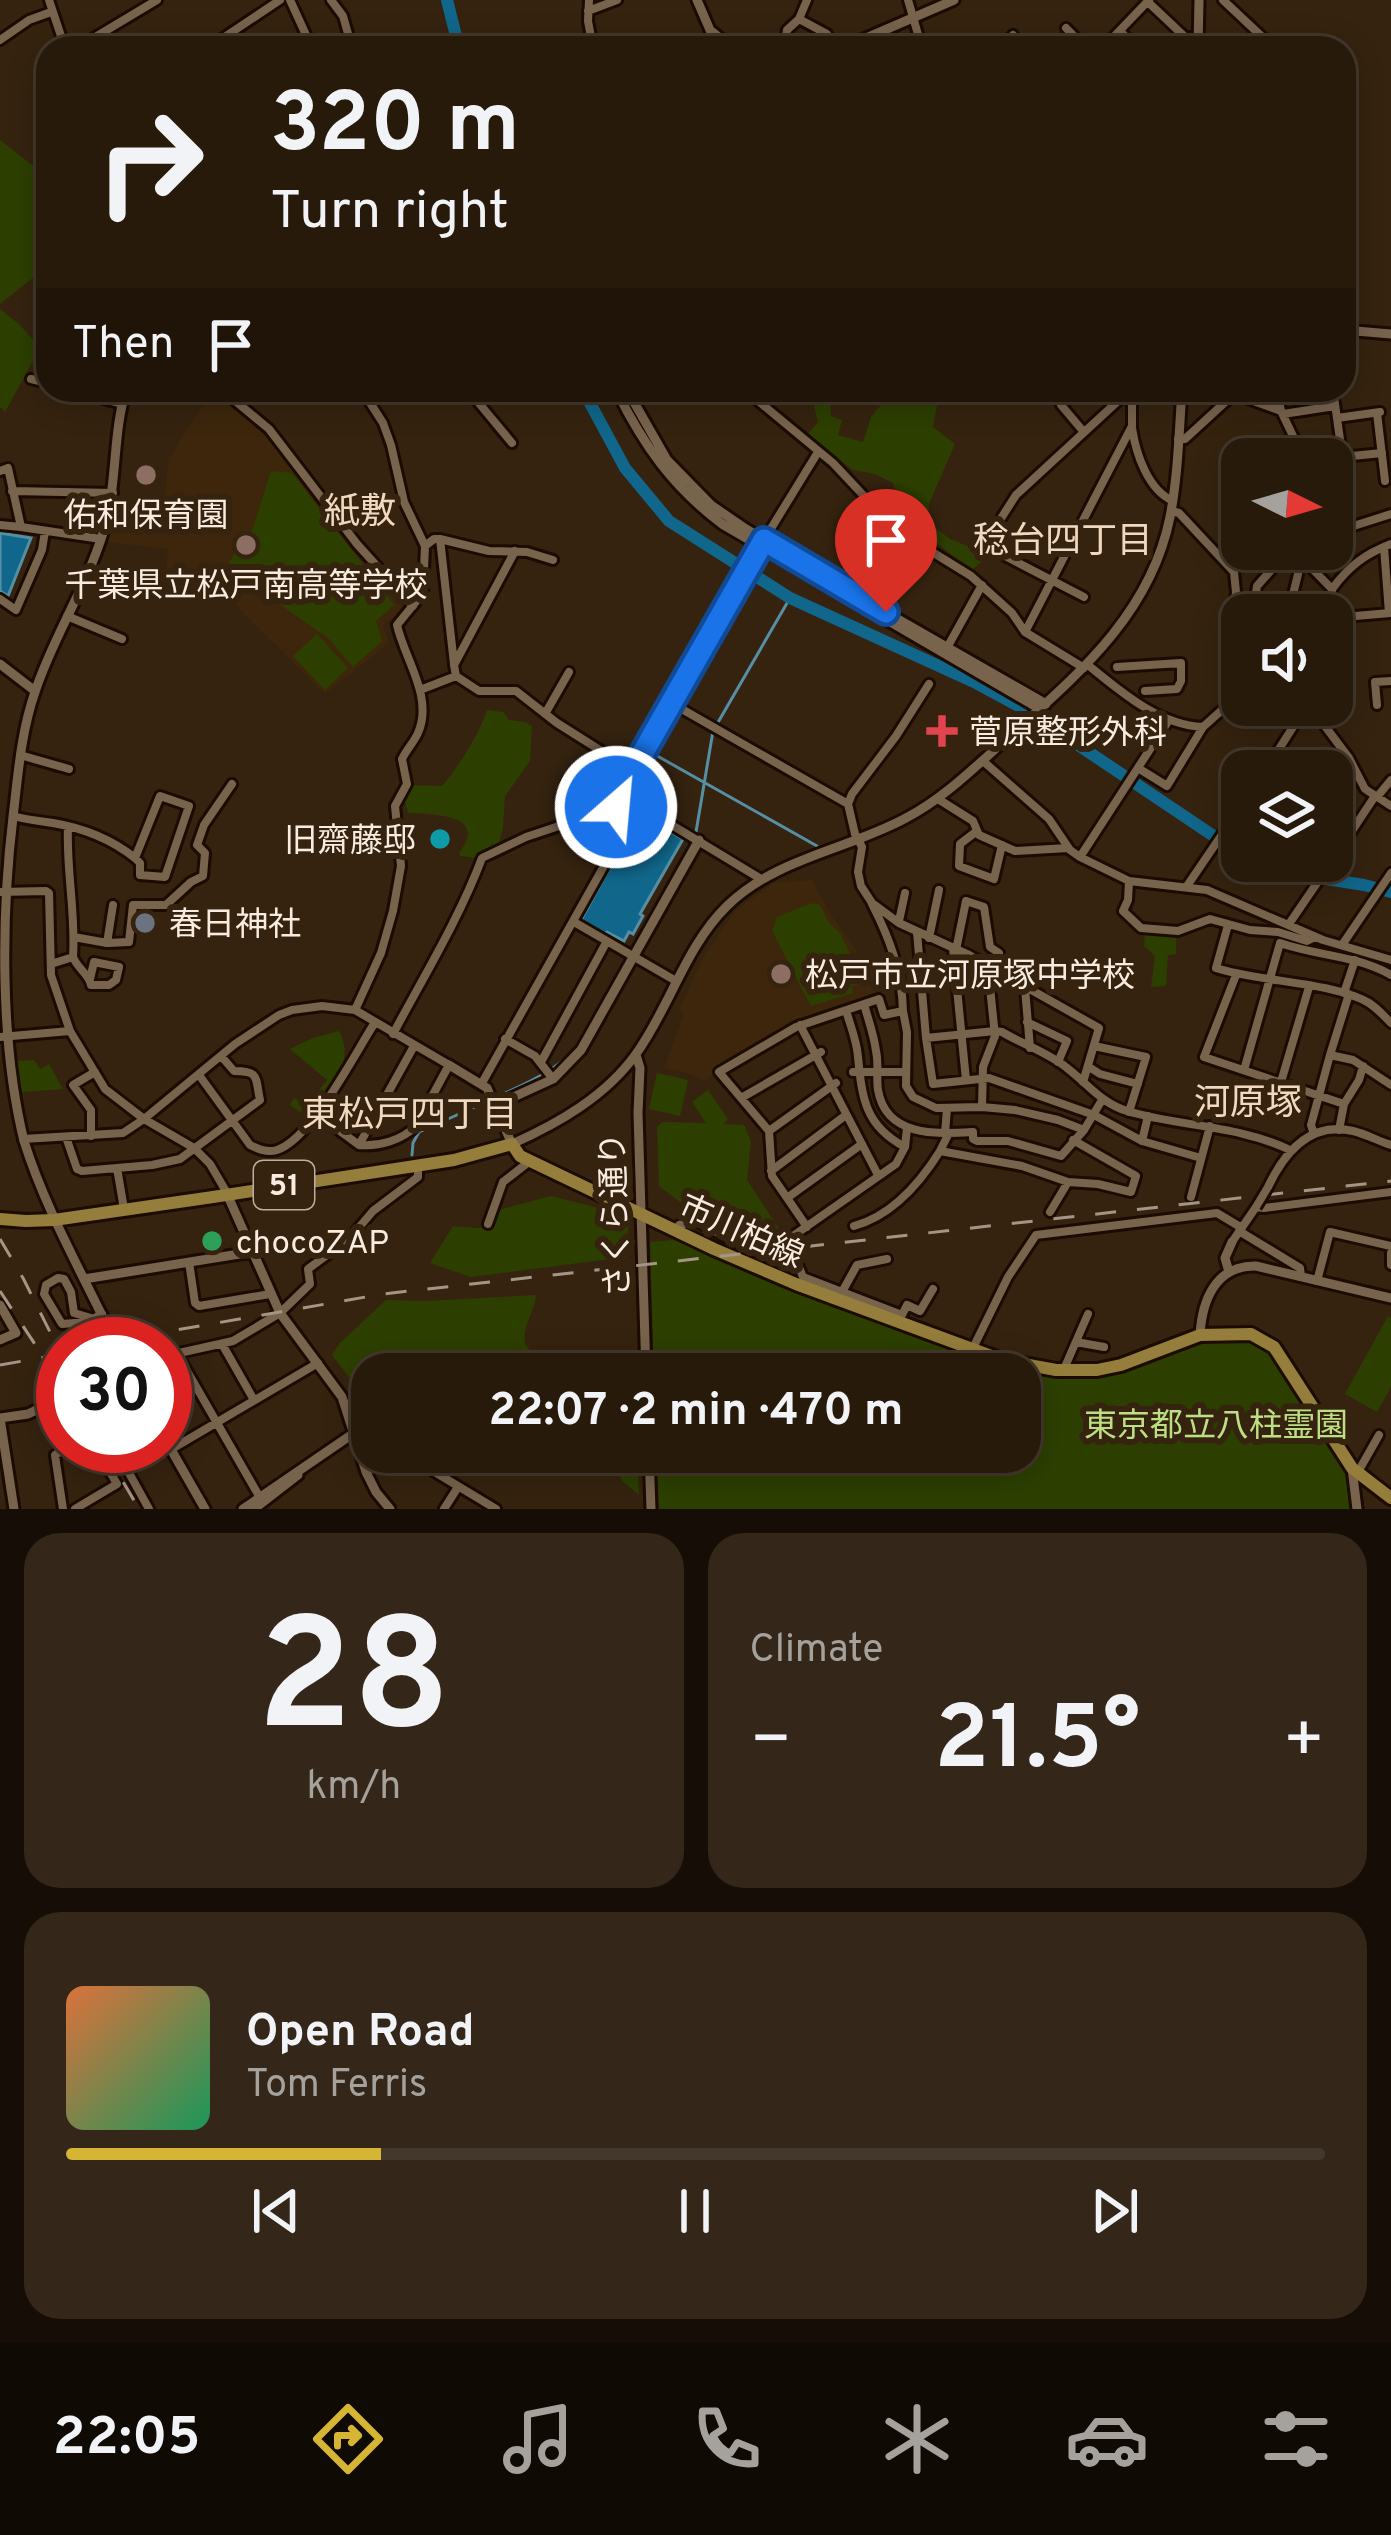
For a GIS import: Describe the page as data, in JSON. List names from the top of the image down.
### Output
{
  "streets": {
    "main road": ["51", "市川柏線"],
    "street": ["さくら通り"]
  },
  "crossings": [
    ["51", "市川柏線"],
    ["さくら通り", "市川柏線"]
  ],
  "districts": [
    "紙敷",
    "稔台四丁目",
    "河原塚",
    "東松戸四丁目"
  ],
  "parks": ["東京都立八柱霊園"],
  "places": {
    "other": [
      "佑和保育園",
      "千葉県立松戸南高等学校",
      "旧齋藤邸",
      "春日神社",
      "松戸市立河原塚中学校",
      "chocoZAP"
    ],
    "health": ["菅原整形外科"]
  },
  "north": "right",
  "page": {
    "turn": ["320 m", "Turn right"],
    "then": "Then",
    "limit": "30",
    "trip": "22:07 · 2 min · 470 m",
    "tile": [
      ["28", "km/h"],
      "Climate"
    ],
    "heat": ["−", "21.5°", "+"],
    "song": ["Open Road", "Tom Ferris"],
    "tabs": "22:05"
  }
}
